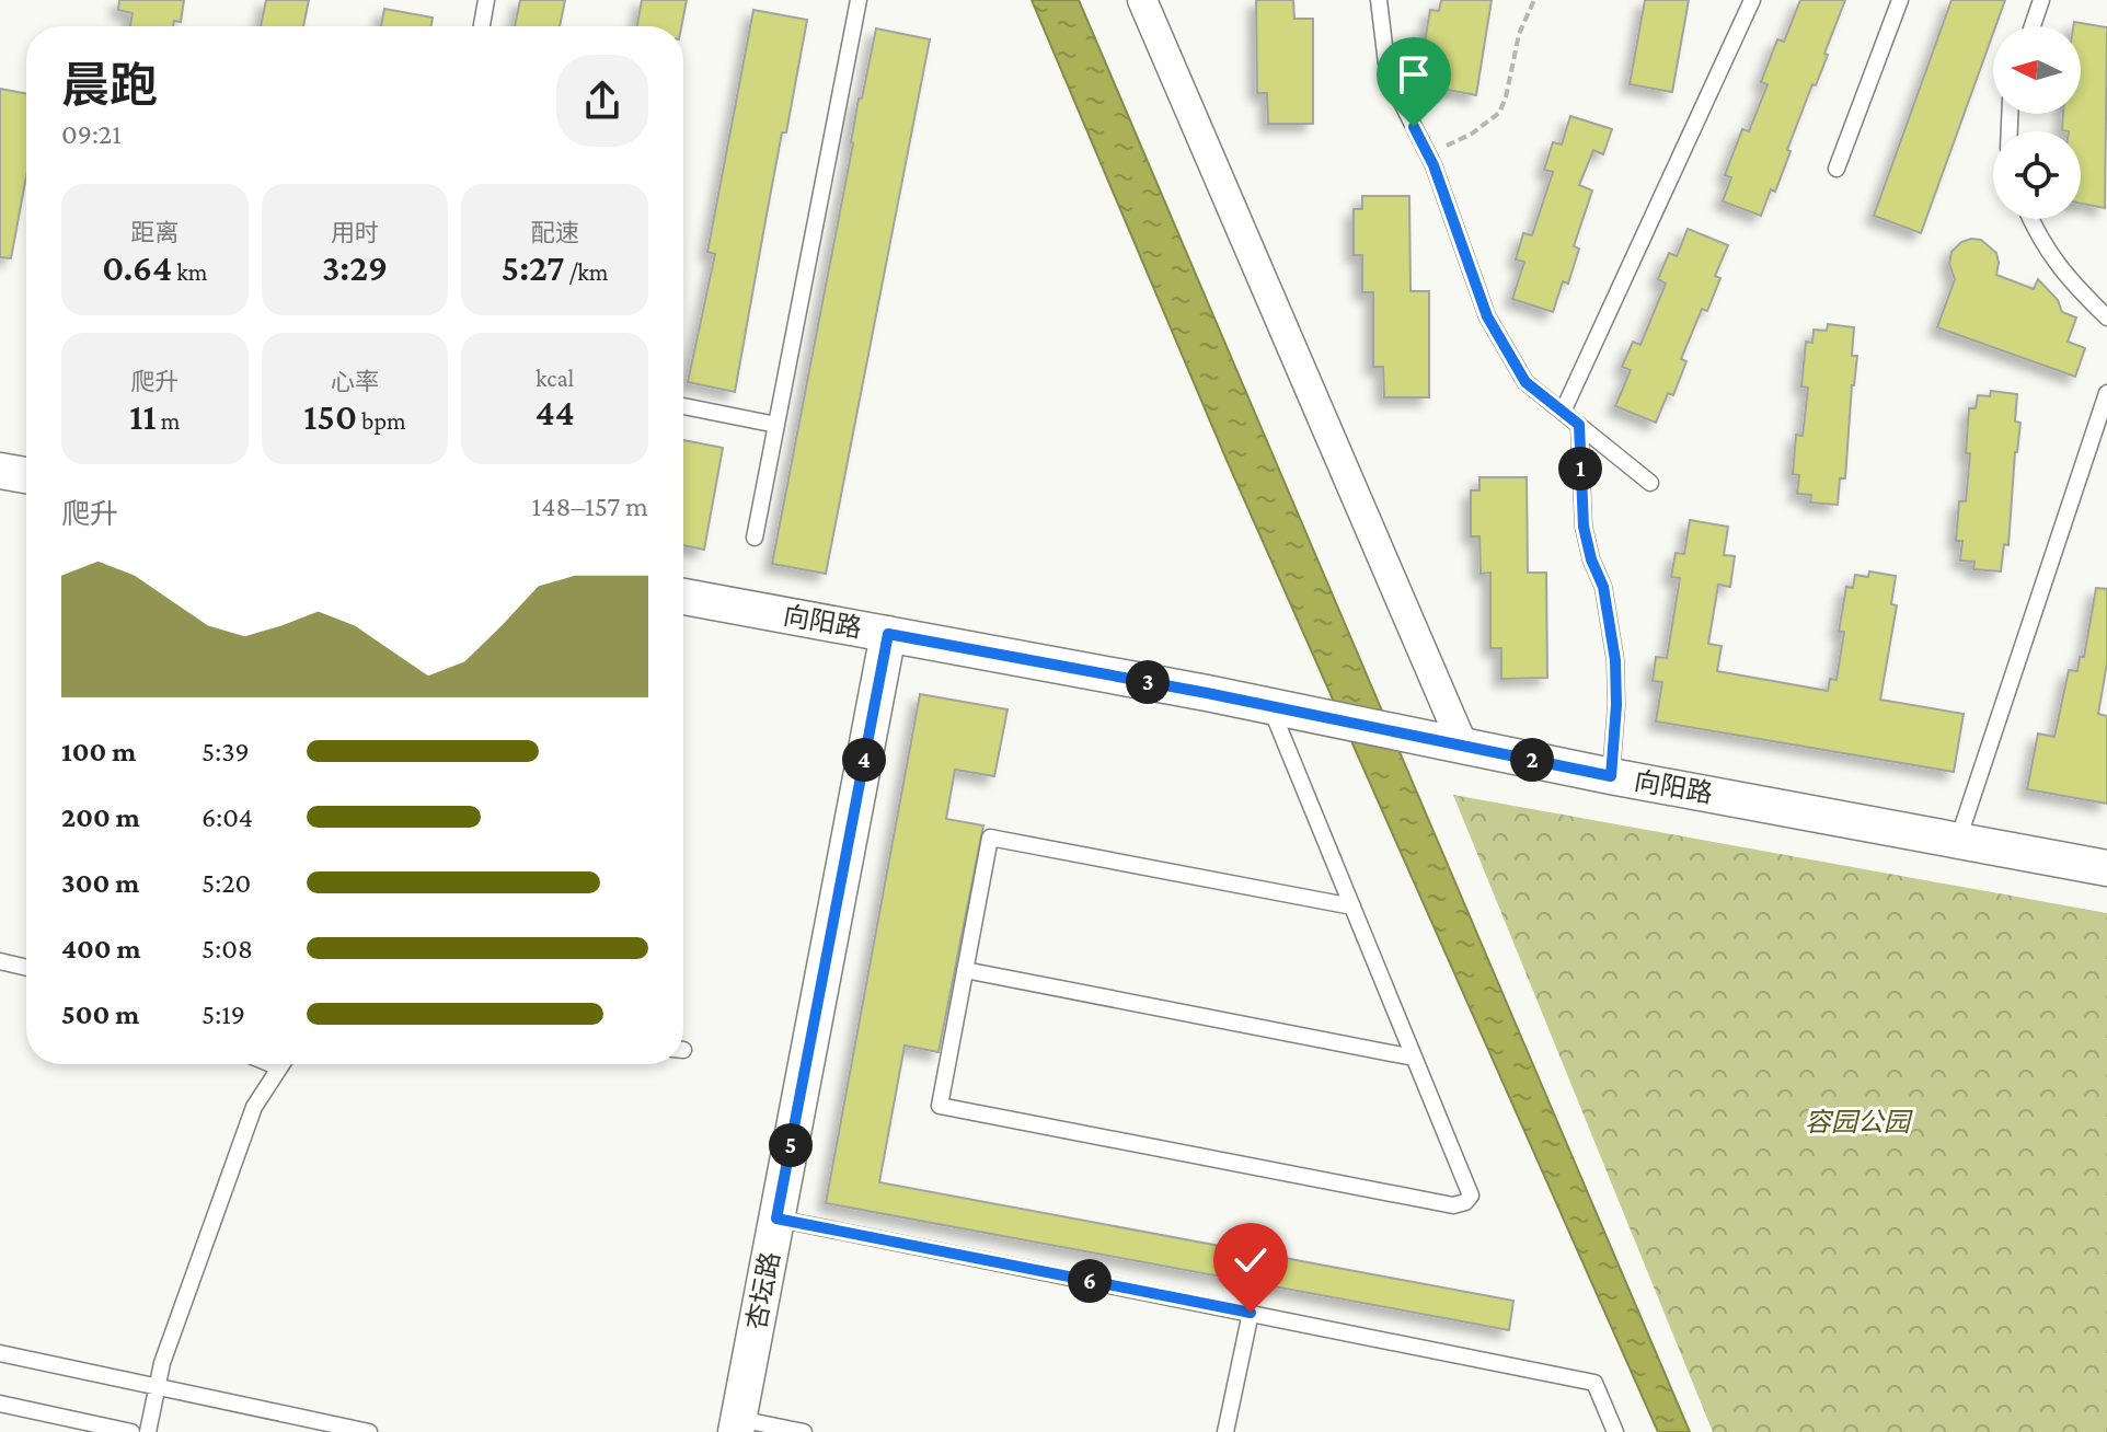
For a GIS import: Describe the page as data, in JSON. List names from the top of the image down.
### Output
{
  "streets": {
    "street": ["向阳路", "杏坛路"]
  },
  "crossings": [
    ["向阳路", "杏坛路"]
  ],
  "parks": ["容园公园"],
  "north": "left",
  "page": {
    "heading": ["晨跑", "09:21"],
    "stats": [
      ["距离", "0.64 km"],
      ["用时", "3:29"],
      ["配速", "5:27 /km"],
      ["爬升", "11 m"],
      ["心率", "150 bpm"],
      ["kcal", "44"]
    ],
    "pins": [
      "1",
      "3",
      "2",
      "4",
      "5",
      "6"
    ],
    "chart": ["爬升", "148–157 m"],
    "list": [
      {
        "name": "100 m",
        "note": "5:39"
      },
      {
        "name": "200 m",
        "note": "6:04"
      },
      {
        "name": "300 m",
        "note": "5:20"
      },
      {
        "name": "400 m",
        "note": "5:08"
      },
      {
        "name": "500 m",
        "note": "5:19"
      }
    ]
  }
}
